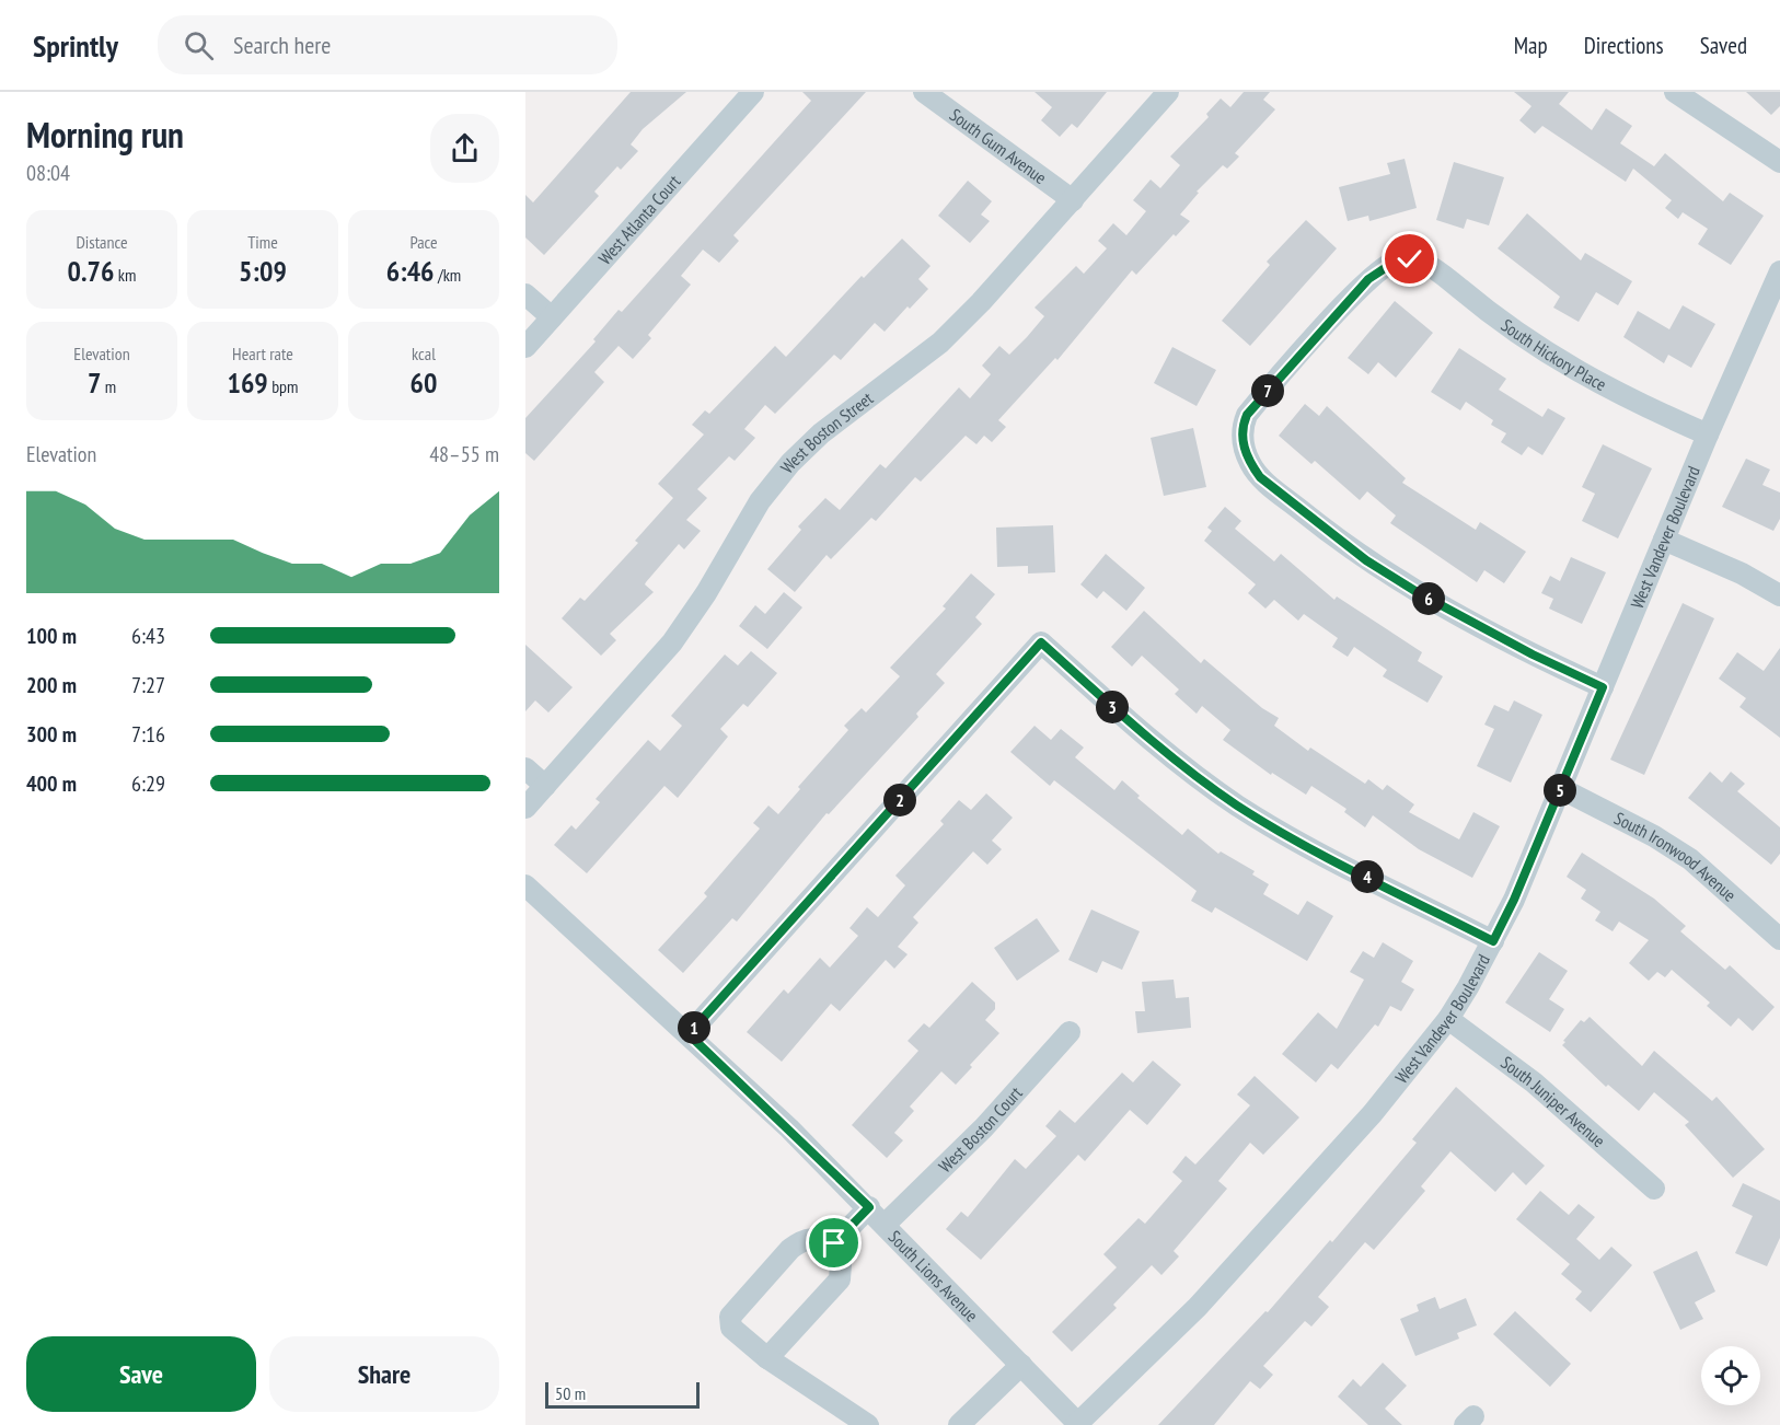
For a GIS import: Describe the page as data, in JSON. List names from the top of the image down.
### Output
{
  "streets": {
    "street": [
      "South Gum Avenue",
      "West Atlanta Court",
      "South Hickory Place",
      "West Boston Street",
      "West Vandever Boulevard",
      "South Ironwood Avenue",
      "South Juniper Avenue",
      "West Boston Court",
      "South Lions Avenue"
    ]
  },
  "crossings": [
    ["South Gum Avenue", "West Boston Street"],
    ["South Hickory Place", "West Vandever Boulevard"],
    ["West Vandever Boulevard", "South Ironwood Avenue"],
    ["West Vandever Boulevard", "South Juniper Avenue"],
    ["West Vandever Boulevard", "South Lions Avenue"],
    ["West Boston Court", "South Lions Avenue"]
  ],
  "scale_bar": "50 m",
  "page": {
    "header": "Sprintly",
    "search": "Search here",
    "nav": ["Map", "Directions", "Saved"],
    "heading": ["Morning run", "08:04"],
    "stats": [
      ["Distance", "0.76 km"],
      ["Time", "5:09"],
      ["Pace", "6:46 /km"],
      ["Elevation", "7 m"],
      ["Heart rate", "169 bpm"],
      ["kcal", "60"]
    ],
    "pins": [
      "7",
      "6",
      "3",
      "5",
      "2",
      "4",
      "1"
    ],
    "chart": ["Elevation", "48–55 m"],
    "list": [
      {
        "name": "100 m",
        "note": "6:43"
      },
      {
        "name": "200 m",
        "note": "7:27"
      },
      {
        "name": "300 m",
        "note": "7:16"
      },
      {
        "name": "400 m",
        "note": "6:29"
      }
    ],
    "buttons": ["Save", "Share"],
    "scale": "50 m"
  }
}
